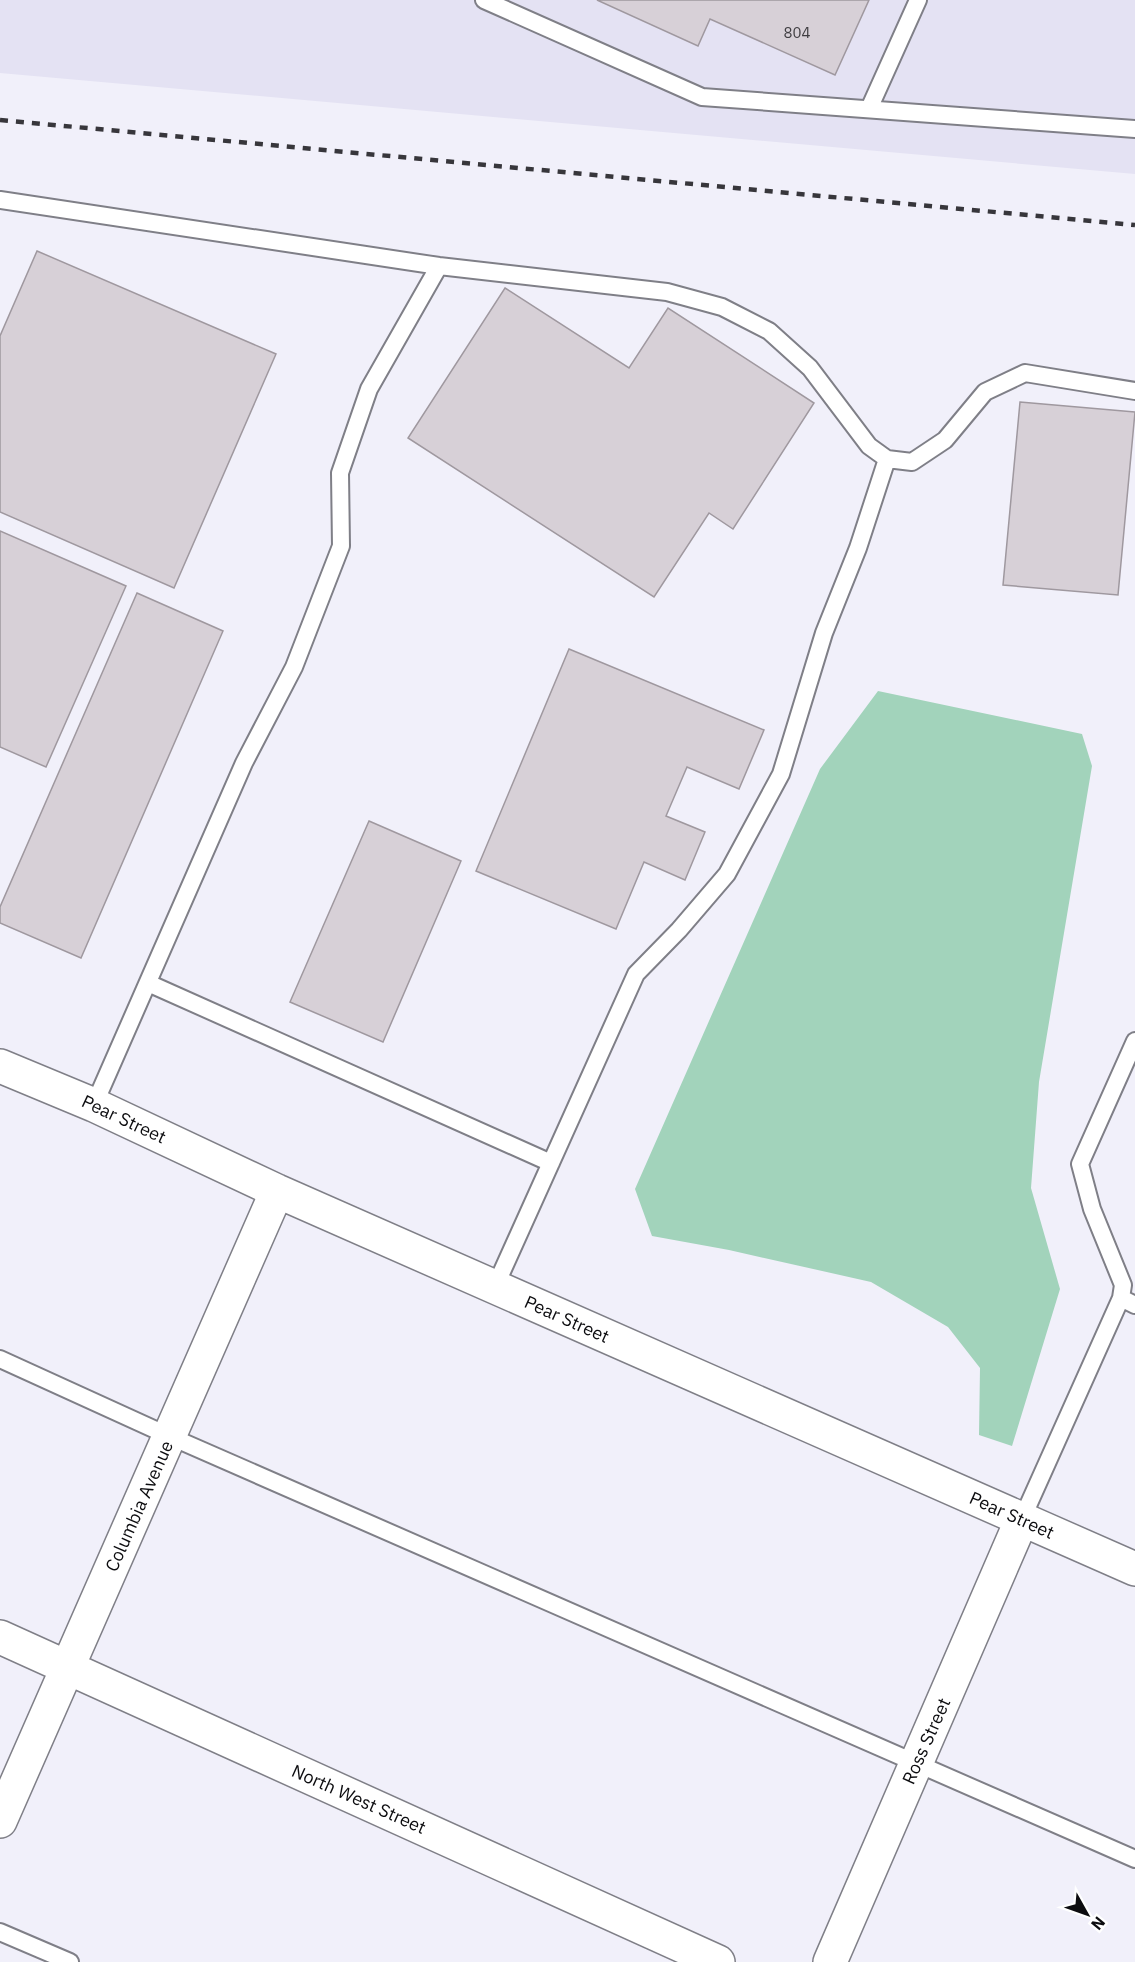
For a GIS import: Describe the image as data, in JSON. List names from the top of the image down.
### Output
{
  "streets": {
    "street": [
      "Pear Street",
      "Columbia Avenue",
      "Ross Street",
      "North West Street"
    ]
  },
  "crossings": [
    ["Pear Street", "Columbia Avenue"],
    ["Pear Street", "Ross Street"],
    ["Columbia Avenue", "North West Street"]
  ],
  "house_numbers": ["804"],
  "north": "bottom right"
}
